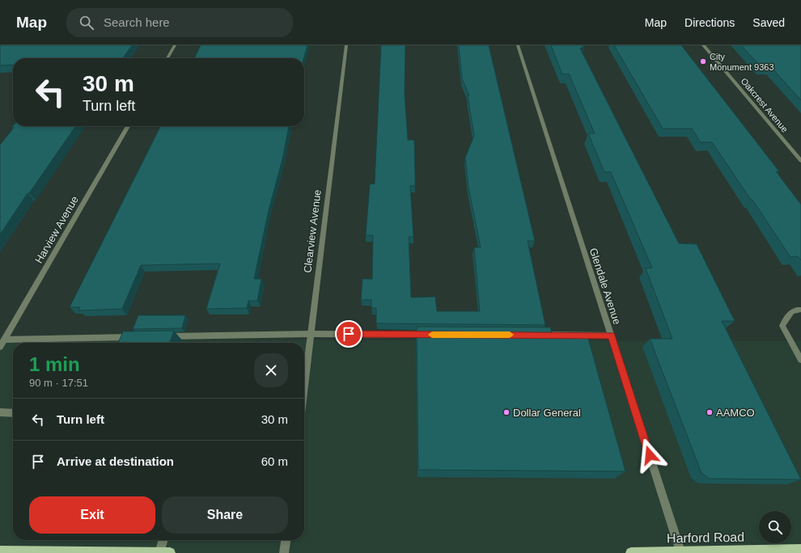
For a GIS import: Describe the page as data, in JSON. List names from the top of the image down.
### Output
{
  "streets": {
    "main road": ["Harford Road"],
    "street": [
      "Oakcrest Avenue",
      "Harview Avenue",
      "Clearview Avenue",
      "Glendale Avenue"
    ]
  },
  "crossings": [
    ["Glendale Avenue", "Harford Road"]
  ],
  "places": ["City Monument 9363", "Dollar General", "AAMCO"],
  "page": {
    "header": "Map",
    "search": "Search here",
    "nav": ["Map", "Directions", "Saved"],
    "turn": ["30 m", "Turn left"],
    "heading": ["1 min", "90 m · 17:51"],
    "list": [
      {
        "name": "Turn left",
        "value": "30 m"
      },
      {
        "name": "Arrive at destination",
        "value": "60 m"
      }
    ],
    "buttons": ["Exit", "Share"]
  }
}
